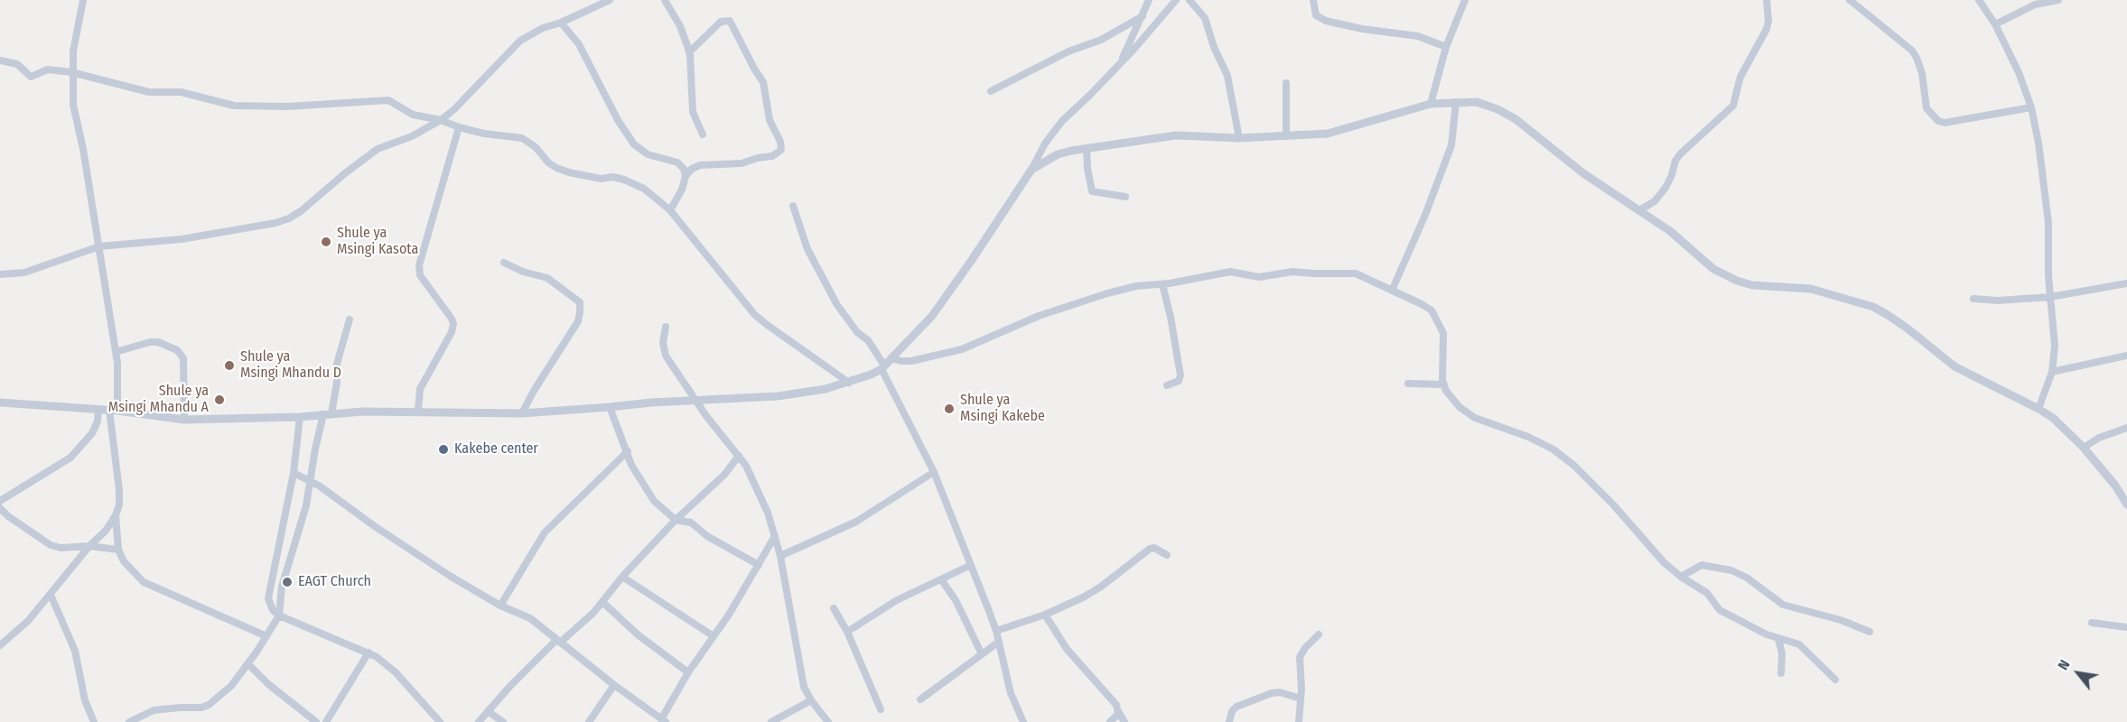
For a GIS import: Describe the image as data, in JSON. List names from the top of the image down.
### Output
{
  "places": [
    "Shule ya Msingi Kasota",
    "Shule ya Msingi Mhandu D",
    "Shule ya Msingi Mhandu A",
    "Shule ya Msingi Kakebe",
    "Kakebe center",
    "EAGT Church"
  ],
  "north": "top left"
}
